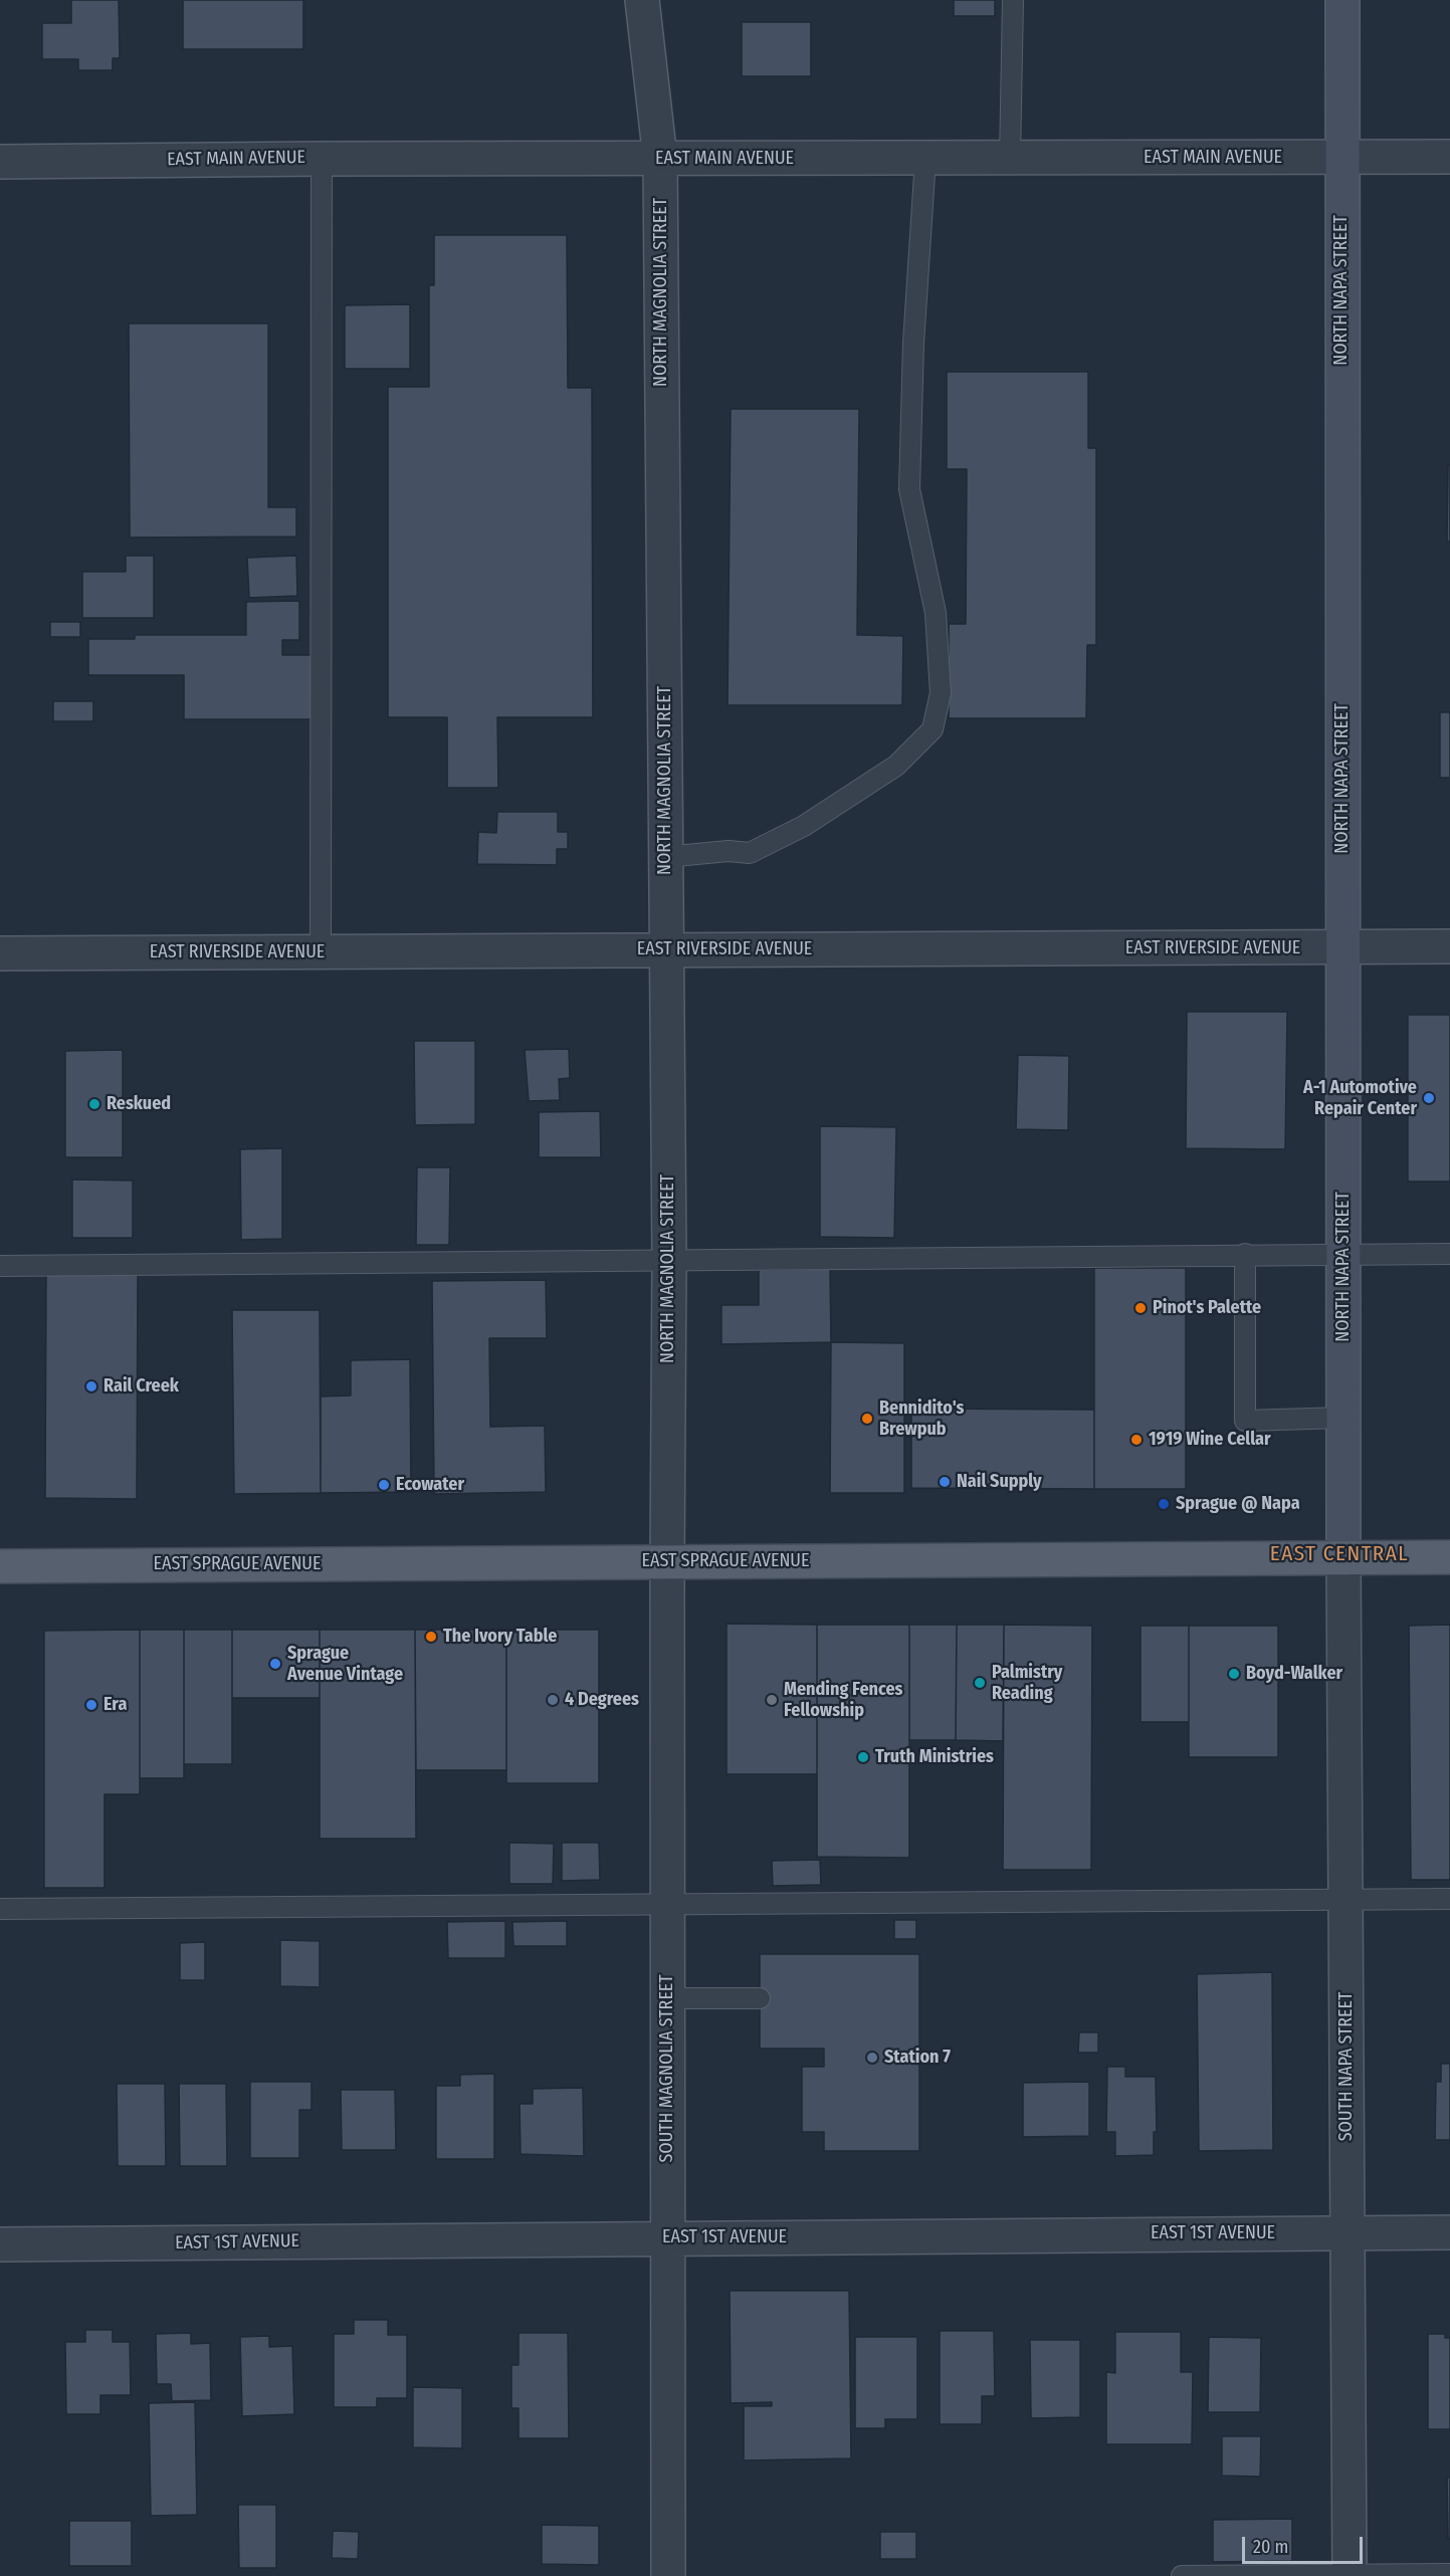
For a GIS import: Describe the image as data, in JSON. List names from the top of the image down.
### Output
{
  "streets": {
    "main road": ["NORTH NAPA STREET", "EAST SPRAGUE AVENUE"],
    "street": [
      "EAST MAIN AVENUE",
      "NORTH MAGNOLIA STREET",
      "EAST RIVERSIDE AVENUE",
      "SOUTH NAPA STREET",
      "SOUTH MAGNOLIA STREET",
      "EAST 1ST AVENUE"
    ]
  },
  "crossings": [
    ["EAST MAIN AVENUE", "NORTH NAPA STREET"],
    ["EAST MAIN AVENUE", "NORTH MAGNOLIA STREET"],
    ["NORTH NAPA STREET", "EAST RIVERSIDE AVENUE"],
    ["NORTH NAPA STREET", "EAST SPRAGUE AVENUE"],
    ["NORTH NAPA STREET", "SOUTH NAPA STREET"],
    ["NORTH MAGNOLIA STREET", "EAST RIVERSIDE AVENUE"],
    ["NORTH MAGNOLIA STREET", "EAST SPRAGUE AVENUE"],
    ["NORTH MAGNOLIA STREET", "SOUTH MAGNOLIA STREET"],
    ["EAST SPRAGUE AVENUE", "SOUTH NAPA STREET"],
    ["EAST SPRAGUE AVENUE", "SOUTH MAGNOLIA STREET"],
    ["SOUTH NAPA STREET", "EAST 1ST AVENUE"],
    ["SOUTH MAGNOLIA STREET", "EAST 1ST AVENUE"]
  ],
  "districts": ["EAST CENTRAL"],
  "places": [
    "A-1 Automotive Repair Center",
    "Reskued",
    "Pinot's Palette",
    "Rail Creek",
    "Bennidito's Brewpub",
    "1919 Wine Cellar",
    "Nail Supply",
    "Ecowater",
    "Sprague @ Napa",
    "The Ivory Table",
    "Sprague Avenue Vintage",
    "Boyd-Walker",
    "Palmistry Reading",
    "4 Degrees",
    "Mending Fences Fellowship",
    "Era",
    "Truth Ministries",
    "Station 7"
  ],
  "scale_bar": "20 m"
}
